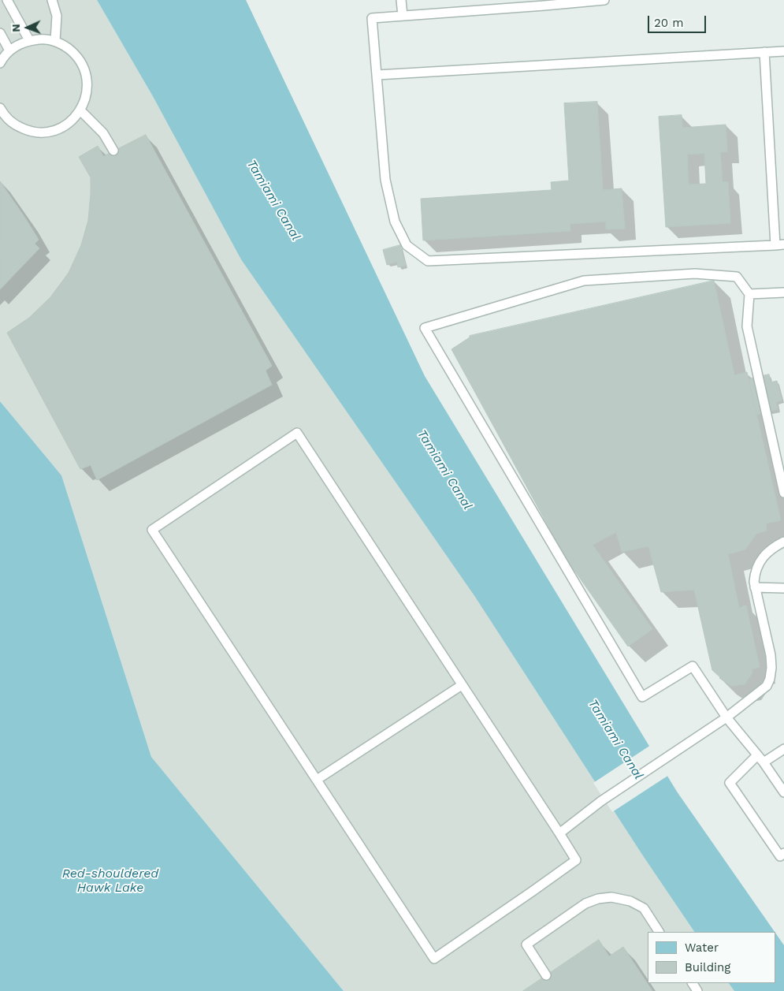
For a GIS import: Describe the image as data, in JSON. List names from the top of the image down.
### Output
{
  "water": ["Tamiami Canal", "Red-shouldered Hawk Lake"],
  "legend": ["Water", "Building"],
  "scale_bar": "20 m",
  "north": "left"
}
